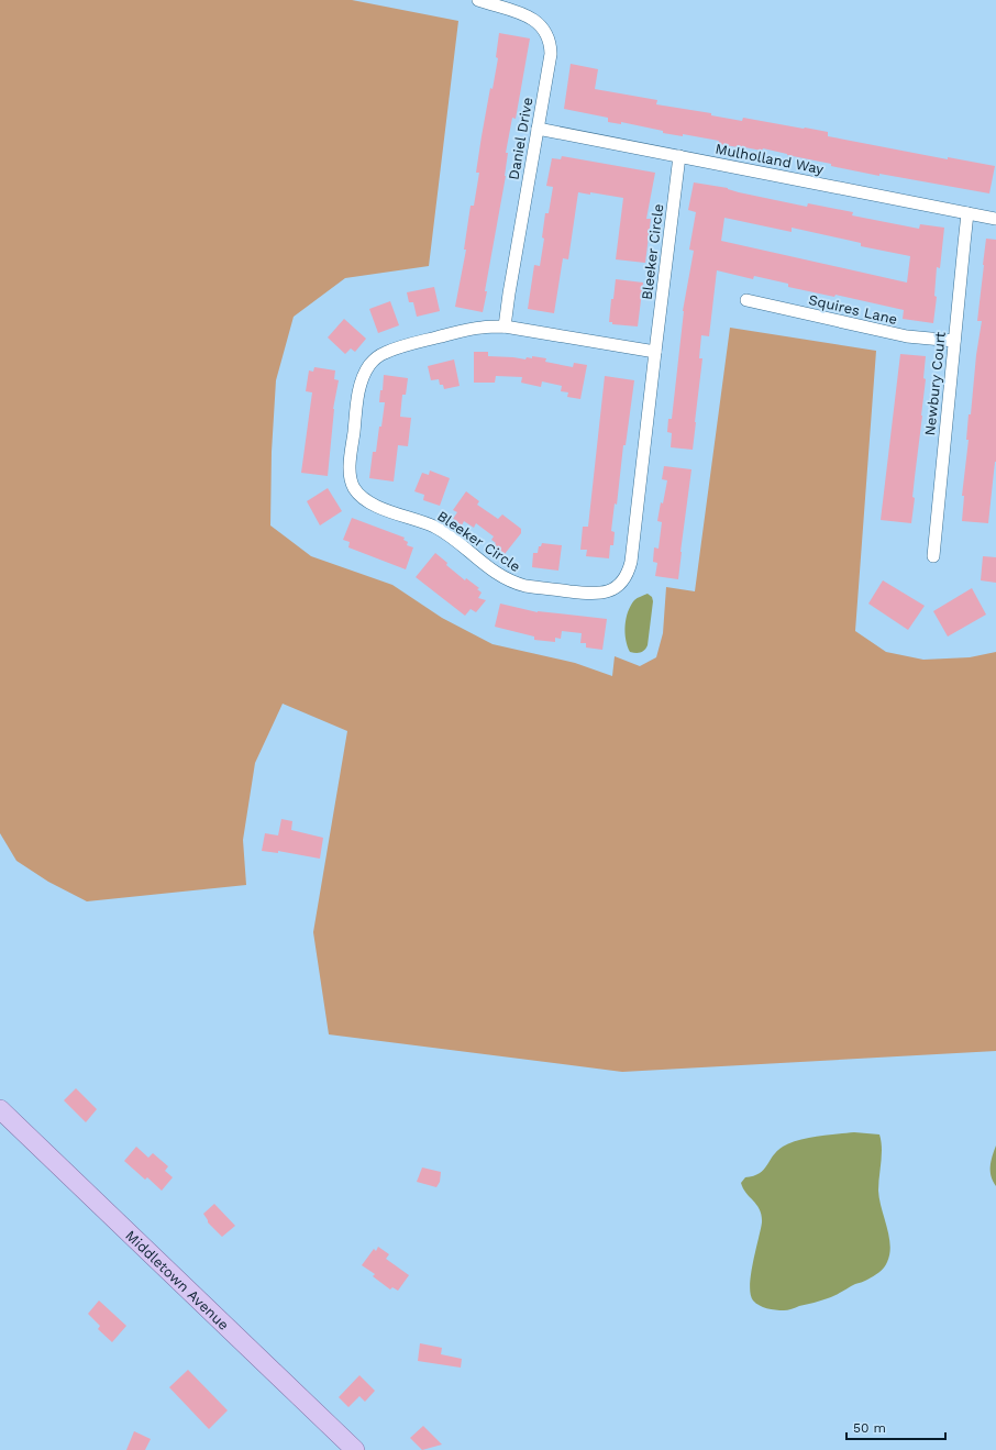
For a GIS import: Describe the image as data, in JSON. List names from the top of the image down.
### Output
{
  "streets": {
    "main road": ["Middletown Avenue"],
    "street": [
      "Daniel Drive",
      "Mulholland Way",
      "Bleeker Circle",
      "Squires Lane",
      "Newbury Court"
    ]
  },
  "crossings": [
    ["Daniel Drive", "Mulholland Way"],
    ["Daniel Drive", "Bleeker Circle"],
    ["Mulholland Way", "Bleeker Circle"],
    ["Mulholland Way", "Newbury Court"],
    ["Squires Lane", "Newbury Court"]
  ],
  "scale_bar": "50 m"
}
